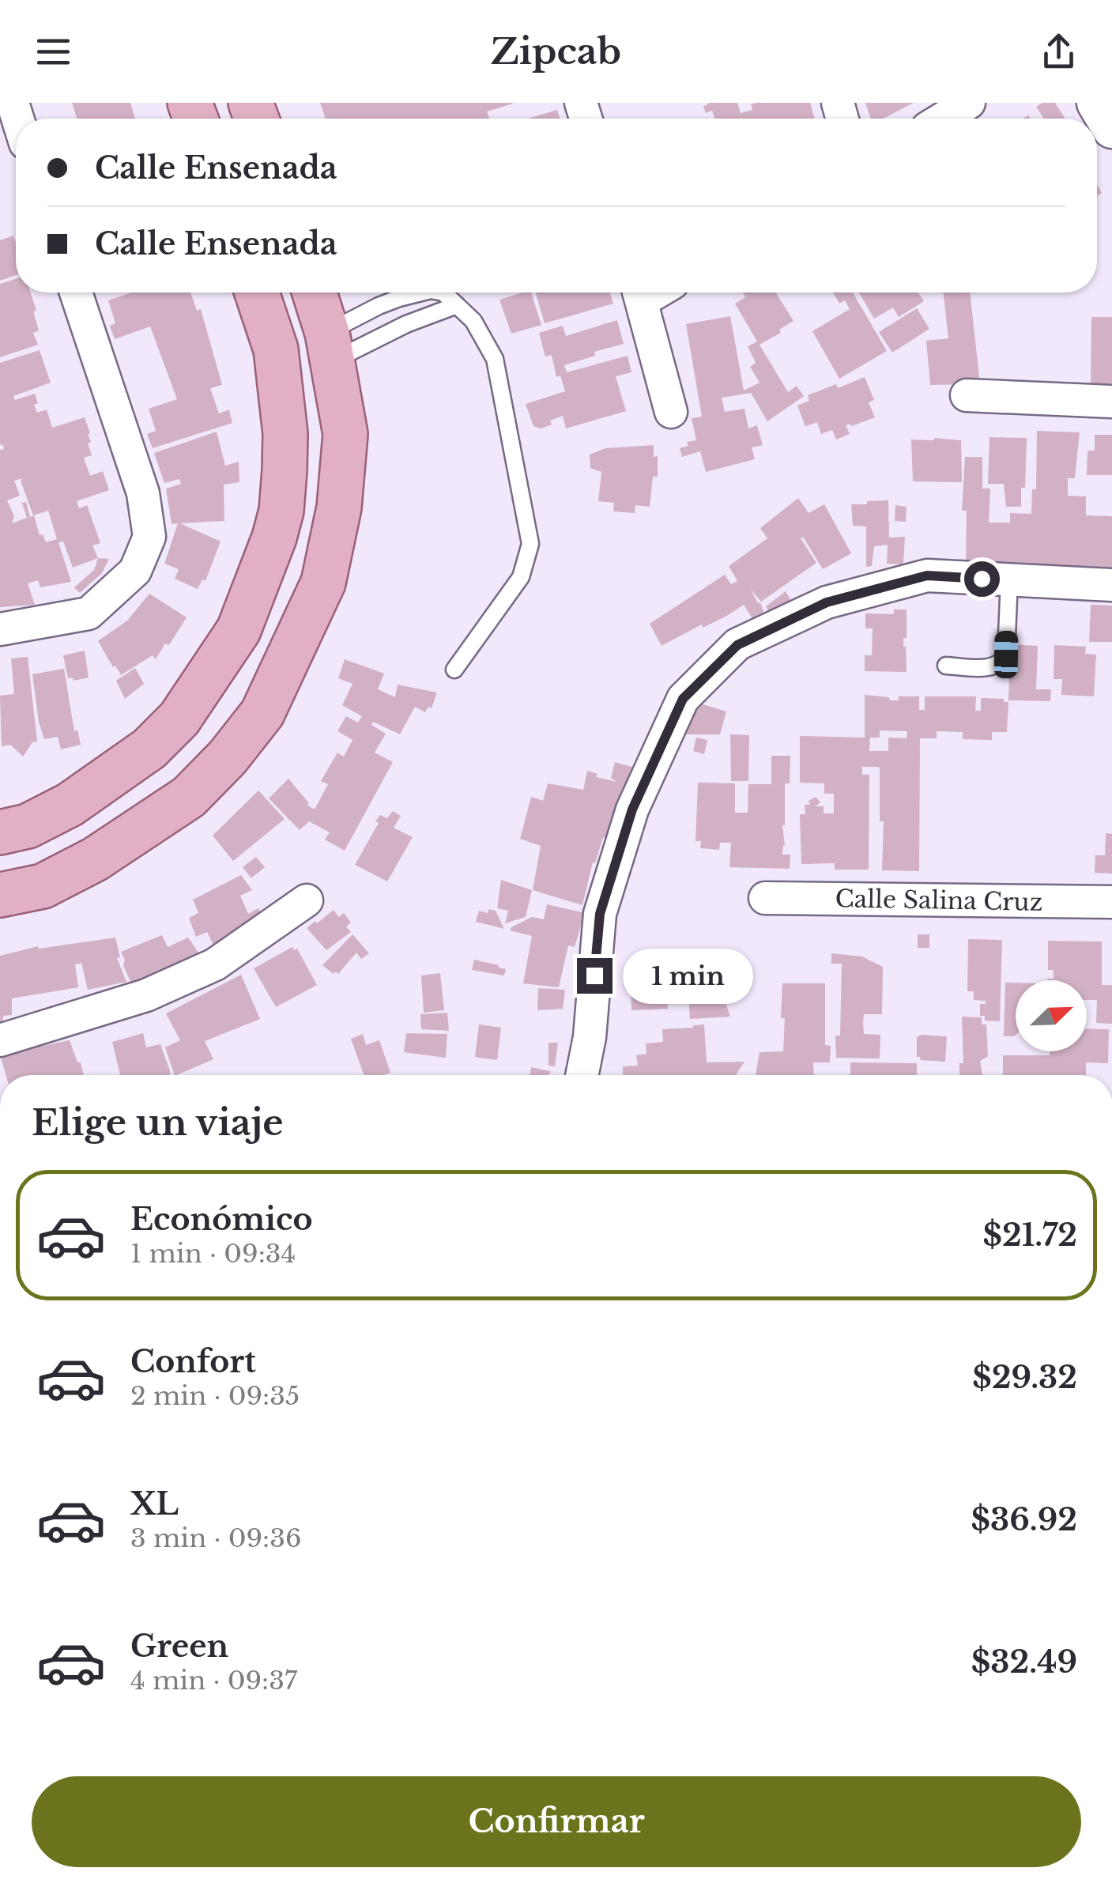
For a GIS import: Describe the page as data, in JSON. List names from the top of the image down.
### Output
{
  "streets": {
    "street": ["Calle Salina Cruz"]
  },
  "north": "top right",
  "page": {
    "header": "Zipcab",
    "banner": ["Calle Ensenada", "Calle Ensenada"],
    "bubble": "1 min",
    "heading": "Elige un viaje",
    "list": [
      {
        "name": "Económico",
        "note": "1 min · 09:34",
        "value": "$21.72"
      },
      {
        "name": "Confort",
        "note": "2 min · 09:35",
        "value": "$29.32"
      },
      {
        "name": "XL",
        "note": "3 min · 09:36",
        "value": "$36.92"
      },
      {
        "name": "Green",
        "note": "4 min · 09:37",
        "value": "$32.49"
      }
    ],
    "buttons": "Confirmar"
  }
}
